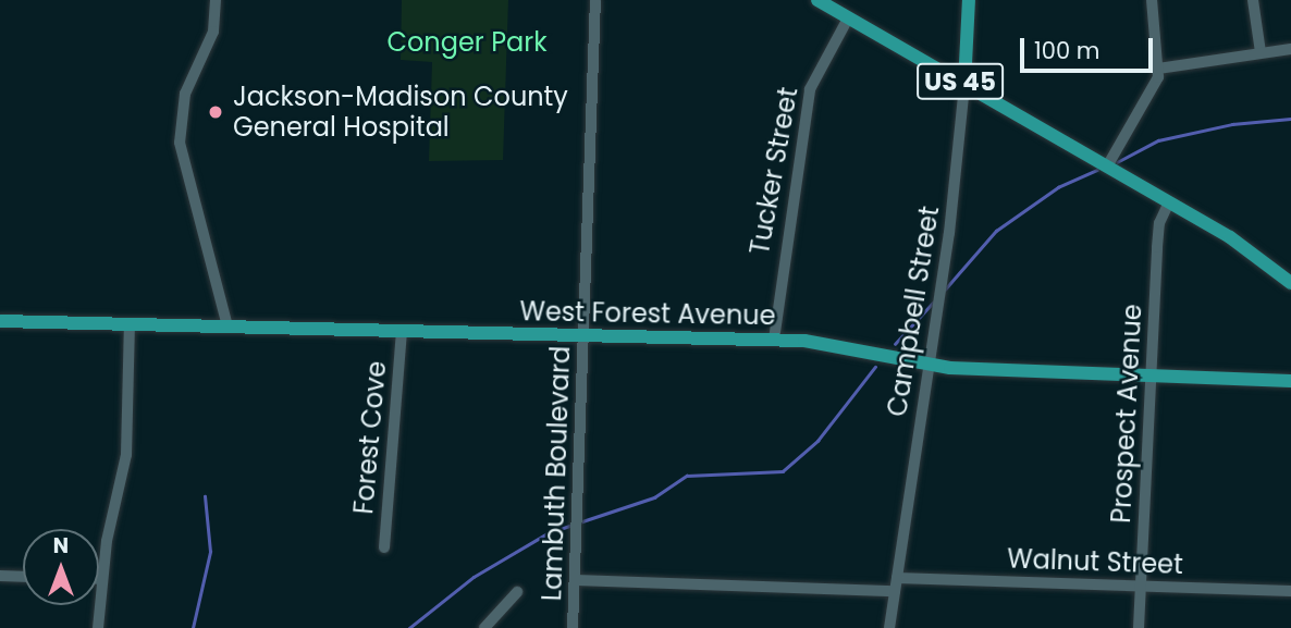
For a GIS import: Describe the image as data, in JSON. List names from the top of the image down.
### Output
{
  "streets": {
    "main road": ["US 45", "Campbell Street", "West Forest Avenue"],
    "street": [
      "Tucker Street",
      "Prospect Avenue",
      "Forest Cove",
      "Lambuth Boulevard",
      "Walnut Street"
    ]
  },
  "crossings": [
    ["US 45", "Tucker Street"],
    ["US 45", "Campbell Street"],
    ["US 45", "Prospect Avenue"],
    ["Tucker Street", "West Forest Avenue"],
    ["Campbell Street", "West Forest Avenue"],
    ["Campbell Street", "Walnut Street"],
    ["West Forest Avenue", "Prospect Avenue"],
    ["West Forest Avenue", "Forest Cove"],
    ["West Forest Avenue", "Lambuth Boulevard"],
    ["Prospect Avenue", "Walnut Street"]
  ],
  "parks": ["Conger Park"],
  "places": ["Jackson-Madison County General Hospital"],
  "scale_bar": "100 m",
  "north": "top"
}
